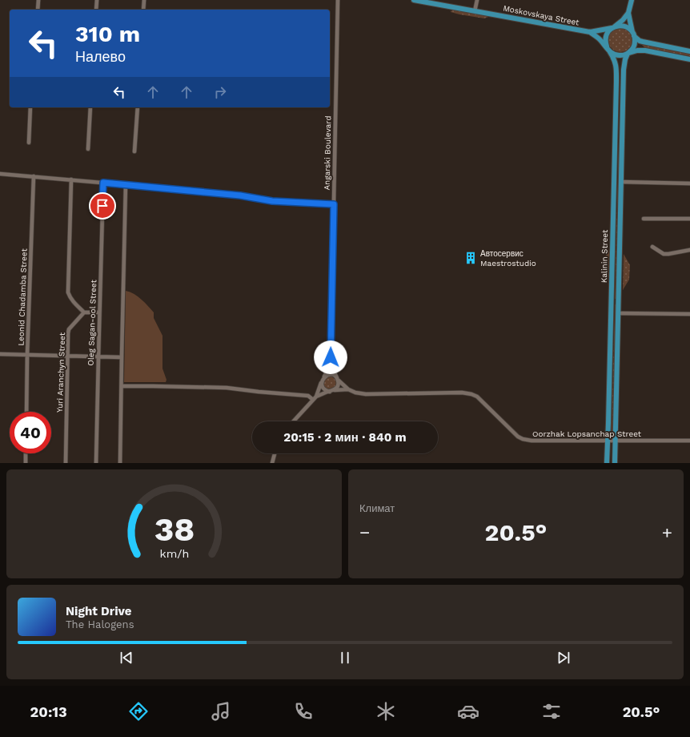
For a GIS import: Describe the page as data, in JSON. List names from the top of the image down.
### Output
{
  "streets": {
    "main road": ["Moskovskaya Street", "Kalinin Street"],
    "street": [
      "Angarski Boulevard",
      "Leonid Chadamba Street",
      "Oleg Sagan-ool Street",
      "Yuri Aranchyn Street",
      "Oorzhak Lopsanchap Street"
    ]
  },
  "crossings": [
    ["Moskovskaya Street", "Kalinin Street"],
    ["Angarski Boulevard", "Oorzhak Lopsanchap Street"],
    ["Kalinin Street", "Oorzhak Lopsanchap Street"]
  ],
  "places": {
    "building": ["Автосервис Maestrostudio"]
  },
  "page": {
    "turn": ["310 m", "Налево"],
    "limit": "40",
    "trip": "20:15 · 2 мин · 840 m",
    "tile": "Климат",
    "heat": ["−", "20.5°", "+"],
    "song": ["Night Drive", "The Halogens"],
    "tabs": ["20:13", "20.5°"],
    "gauge": ["38", "km/h"]
  }
}
